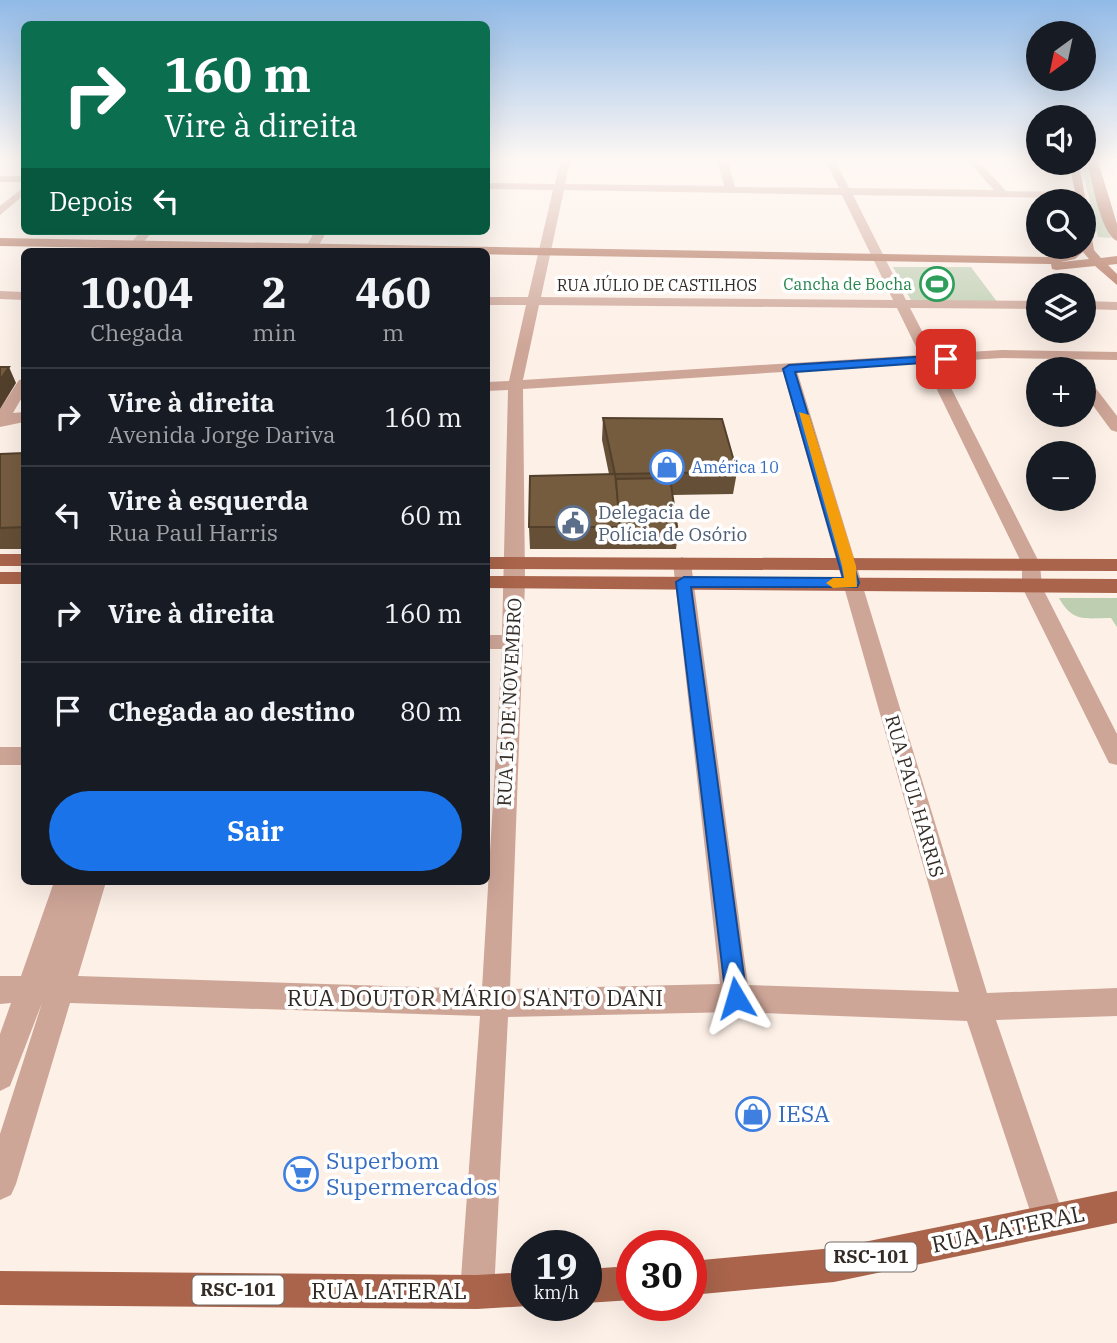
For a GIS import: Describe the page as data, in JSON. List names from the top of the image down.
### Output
{
  "streets": {
    "main road": ["RUA LATERAL", "RSC-101"],
    "street": [
      "RUA JÚLIO DE CASTILHOS",
      "RUA 15 DE NOVEMBRO",
      "RUA PAUL HARRIS",
      "RUA DOUTOR MÁRIO SANTO DANI"
    ]
  },
  "crossings": [
    ["RUA JÚLIO DE CASTILHOS", "RUA 15 DE NOVEMBRO"],
    ["RUA 15 DE NOVEMBRO", "RUA DOUTOR MÁRIO SANTO DANI"],
    ["RUA 15 DE NOVEMBRO", "RUA LATERAL"],
    ["RUA PAUL HARRIS", "RUA DOUTOR MÁRIO SANTO DANI"],
    ["RUA PAUL HARRIS", "RUA LATERAL"]
  ],
  "places": {
    "sports": ["Cancha de Bocha"],
    "shop": ["América 10", "IESA"],
    "public building": ["Delegacia de Polícia de Osório"],
    "supermarket": ["Superbom Supermercados"]
  },
  "north": "bottom left",
  "page": {
    "map_buttons": ["+", "−"],
    "turn": ["160 m", "Vire à direita"],
    "then": "Depois",
    "eta": [
      "10:04",
      "Chegada",
      "2",
      "min",
      "460",
      "m"
    ],
    "list": [
      {
        "name": "Vire à direita",
        "note": "Avenida Jorge Dariva",
        "value": "160 m"
      },
      {
        "name": "Vire à esquerda",
        "note": "Rua Paul Harris",
        "value": "60 m"
      },
      {
        "name": "Vire à direita",
        "value": "160 m"
      },
      {
        "name": "Chegada ao destino",
        "value": "80 m"
      }
    ],
    "buttons": "Sair",
    "speed": "19 km/h",
    "limit": "30"
  }
}
